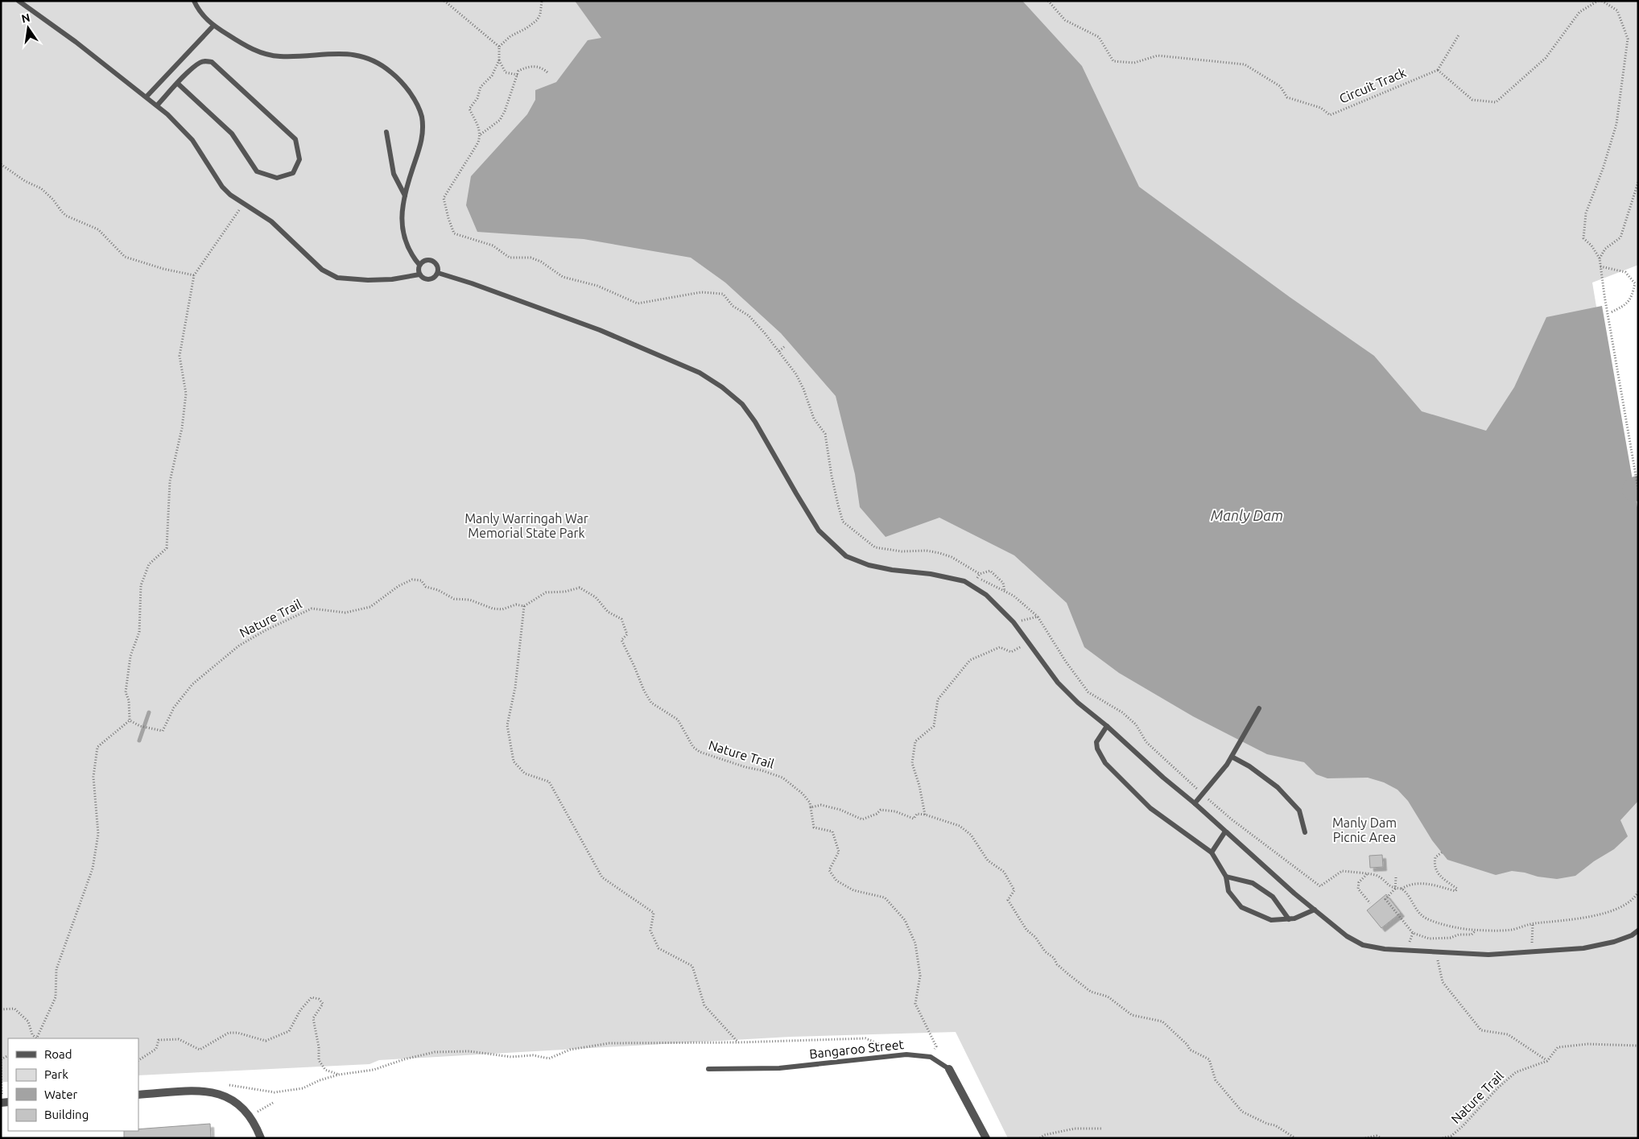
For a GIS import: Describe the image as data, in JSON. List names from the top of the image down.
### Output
{
  "streets": {
    "street": ["Bangaroo Street"],
    "path": ["Circuit Track", "Nature Trail"]
  },
  "water": ["Manly Dam"],
  "parks": ["Manly Warringah War Memorial State Park", "Manly Dam Picnic Area"],
  "legend": [
    "Road",
    "Park",
    "Water",
    "Building"
  ],
  "north": "top"
}
